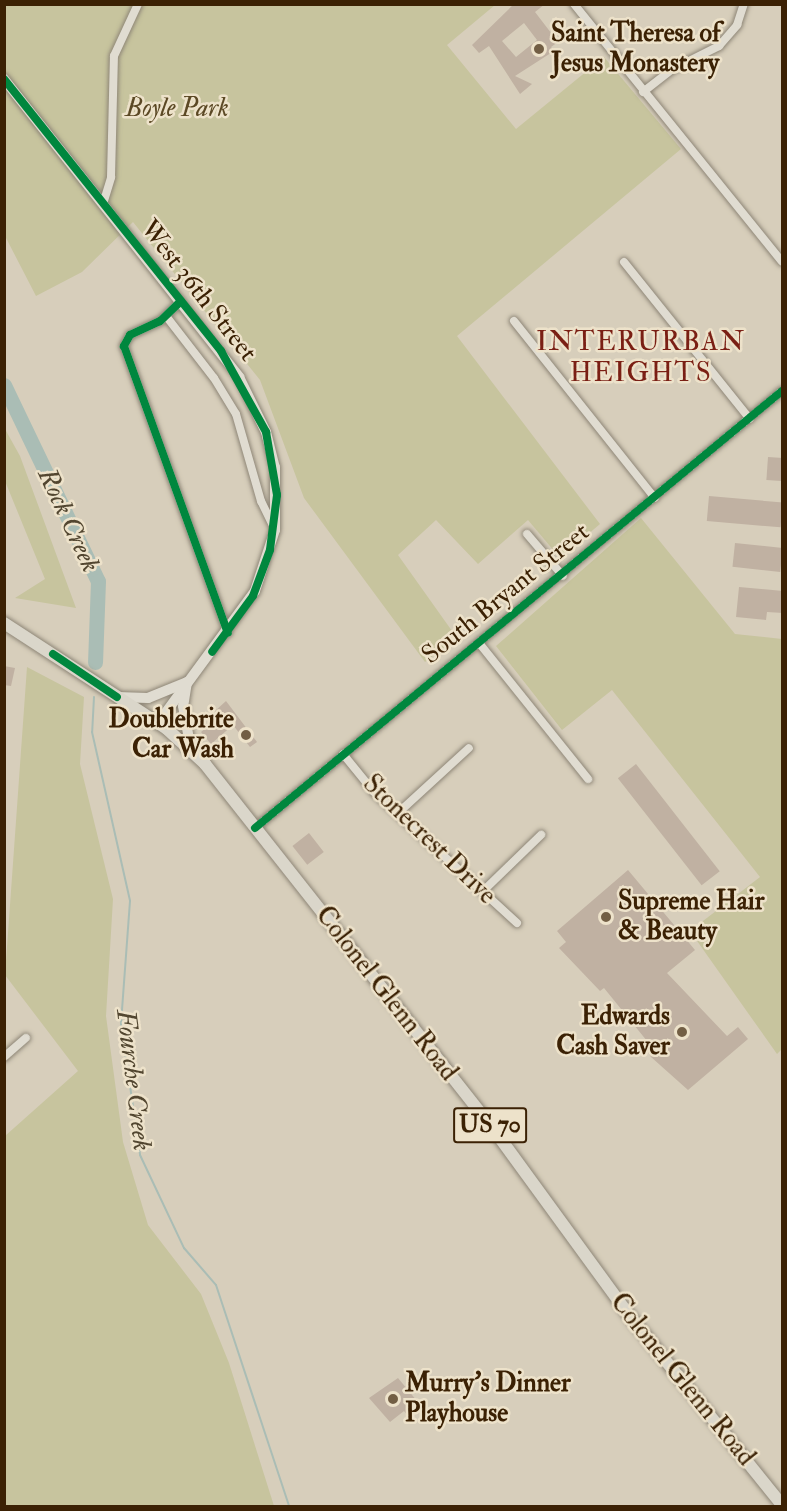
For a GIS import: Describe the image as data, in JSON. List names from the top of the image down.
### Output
{
  "streets": {
    "main road": ["Colonel Glenn Road", "US 70"],
    "street": ["West 36th Street", "South Bryant Street", "Stonecrest Drive"]
  },
  "crossings": [
    ["West 36th Street", "Colonel Glenn Road"],
    ["South Bryant Street", "Stonecrest Drive"],
    ["South Bryant Street", "Colonel Glenn Road"]
  ],
  "districts": ["INTERURBAN HEIGHTS"],
  "water": ["Rock Creek", "Fourche Creek"],
  "parks": ["Boyle Park"],
  "places": [
    "Saint Theresa of Jesus Monastery",
    "Doublebrite Car Wash",
    "Supreme Hair & Beauty",
    "Edwards Cash Saver",
    "Murry's Dinner Playhouse"
  ]
}
